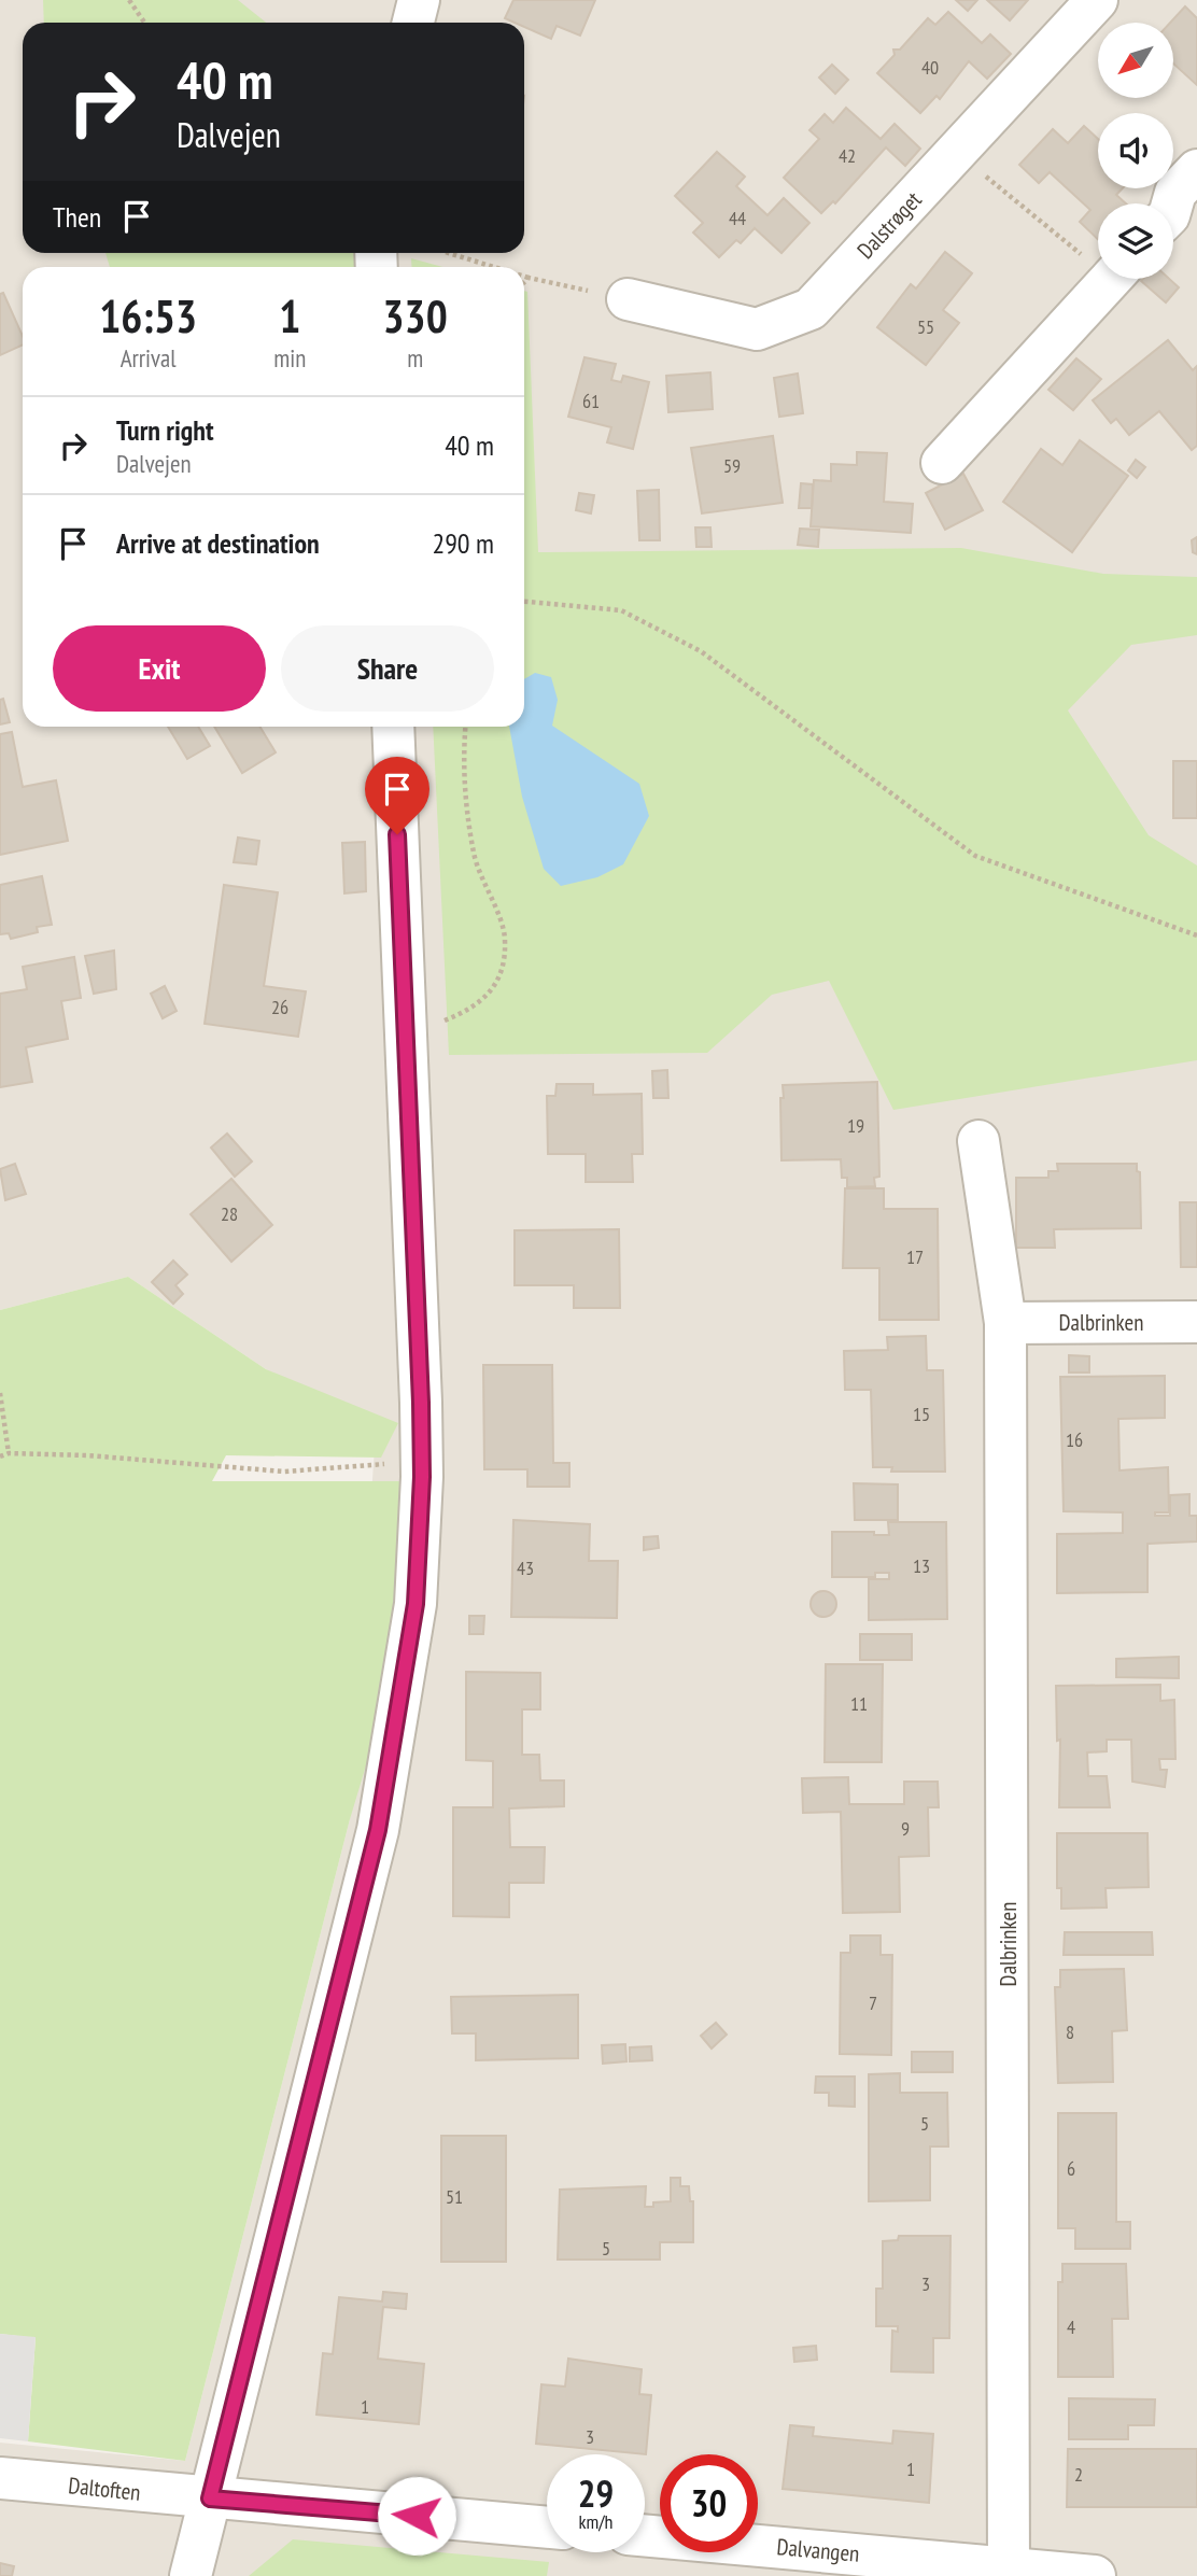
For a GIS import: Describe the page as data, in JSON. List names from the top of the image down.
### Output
{
  "streets": {
    "street": [
      "Dalstrøget",
      "Dalbrinken",
      "Daltoften",
      "Dalvangen"
    ]
  },
  "crossings": [
    ["Dalbrinken", "Dalvangen"]
  ],
  "house_numbers": [
    "40",
    "42",
    "44",
    "55",
    "61",
    "59",
    "26",
    "19",
    "28",
    "17",
    "15",
    "16",
    "13",
    "43",
    "11",
    "9",
    "7",
    "8",
    "5",
    "6",
    "51",
    "5",
    "3",
    "4",
    "1",
    "3",
    "1",
    "2"
  ],
  "north": "bottom left",
  "page": {
    "turn": ["40 m", "Dalvejen"],
    "then": "Then",
    "eta": [
      "16:53",
      "Arrival",
      "1",
      "min",
      "330",
      "m"
    ],
    "list": [
      {
        "name": "Turn right",
        "note": "Dalvejen",
        "value": "40 m"
      },
      {
        "name": "Arrive at destination",
        "value": "290 m"
      }
    ],
    "buttons": ["Exit", "Share"],
    "speed": "29 km/h",
    "limit": "30"
  }
}
